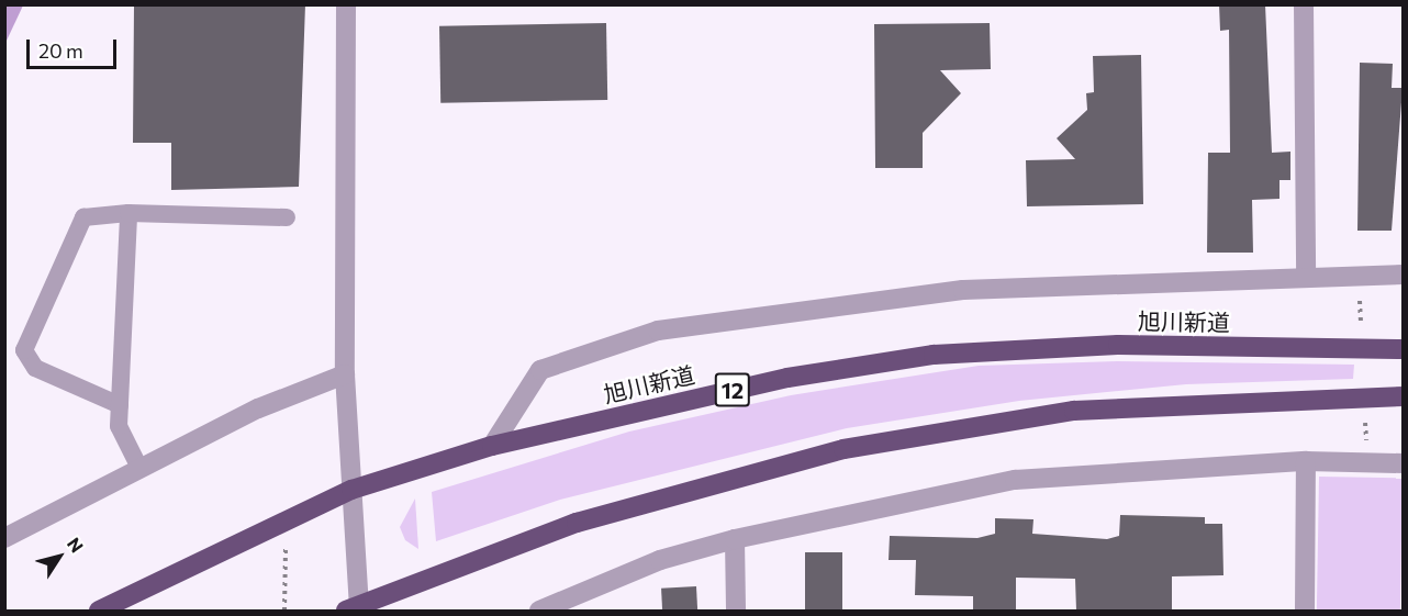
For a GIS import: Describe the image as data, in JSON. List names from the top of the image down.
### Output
{
  "streets": {
    "highway": ["旭川新道", "12"]
  },
  "scale_bar": "20 m",
  "north": "top right"
}
